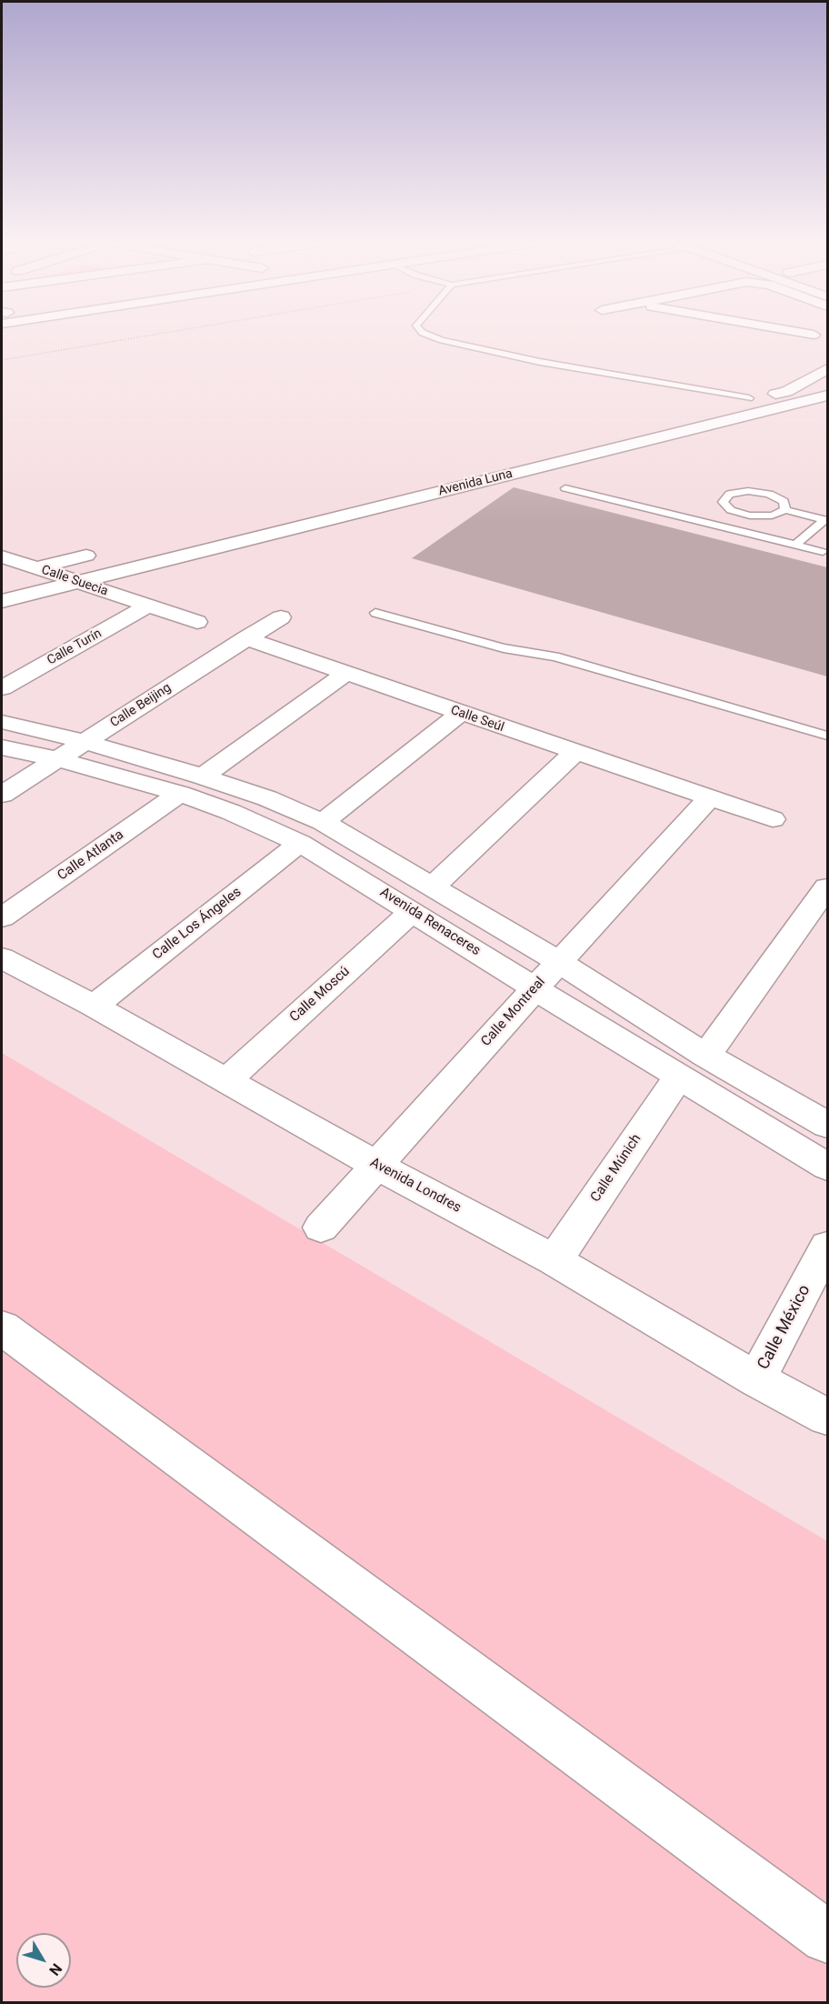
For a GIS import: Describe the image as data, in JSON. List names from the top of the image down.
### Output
{
  "streets": {
    "street": [
      "Avenida Luna",
      "Calle Suecia",
      "Calle Turín",
      "Calle Beijing",
      "Calle Seúl",
      "Calle Atlanta",
      "Avenida Renaceres",
      "Calle Los Ángeles",
      "Calle Moscú",
      "Calle Montreal",
      "Calle Múnich",
      "Avenida Londres",
      "Calle México"
    ]
  },
  "crossings": [
    ["Avenida Luna", "Calle Suecia"],
    ["Calle Suecia", "Calle Turín"],
    ["Calle Beijing", "Calle Seúl"],
    ["Calle Beijing", "Avenida Renaceres"],
    ["Calle Seúl", "Calle Montreal"],
    ["Calle Atlanta", "Avenida Renaceres"],
    ["Avenida Renaceres", "Calle Los Ángeles"],
    ["Avenida Renaceres", "Calle Moscú"],
    ["Avenida Renaceres", "Calle Montreal"],
    ["Avenida Renaceres", "Calle Múnich"],
    ["Calle Los Ángeles", "Avenida Londres"],
    ["Calle Moscú", "Avenida Londres"],
    ["Calle Montreal", "Avenida Londres"],
    ["Calle Múnich", "Avenida Londres"],
    ["Avenida Londres", "Calle México"]
  ],
  "north": "bottom right"
}
